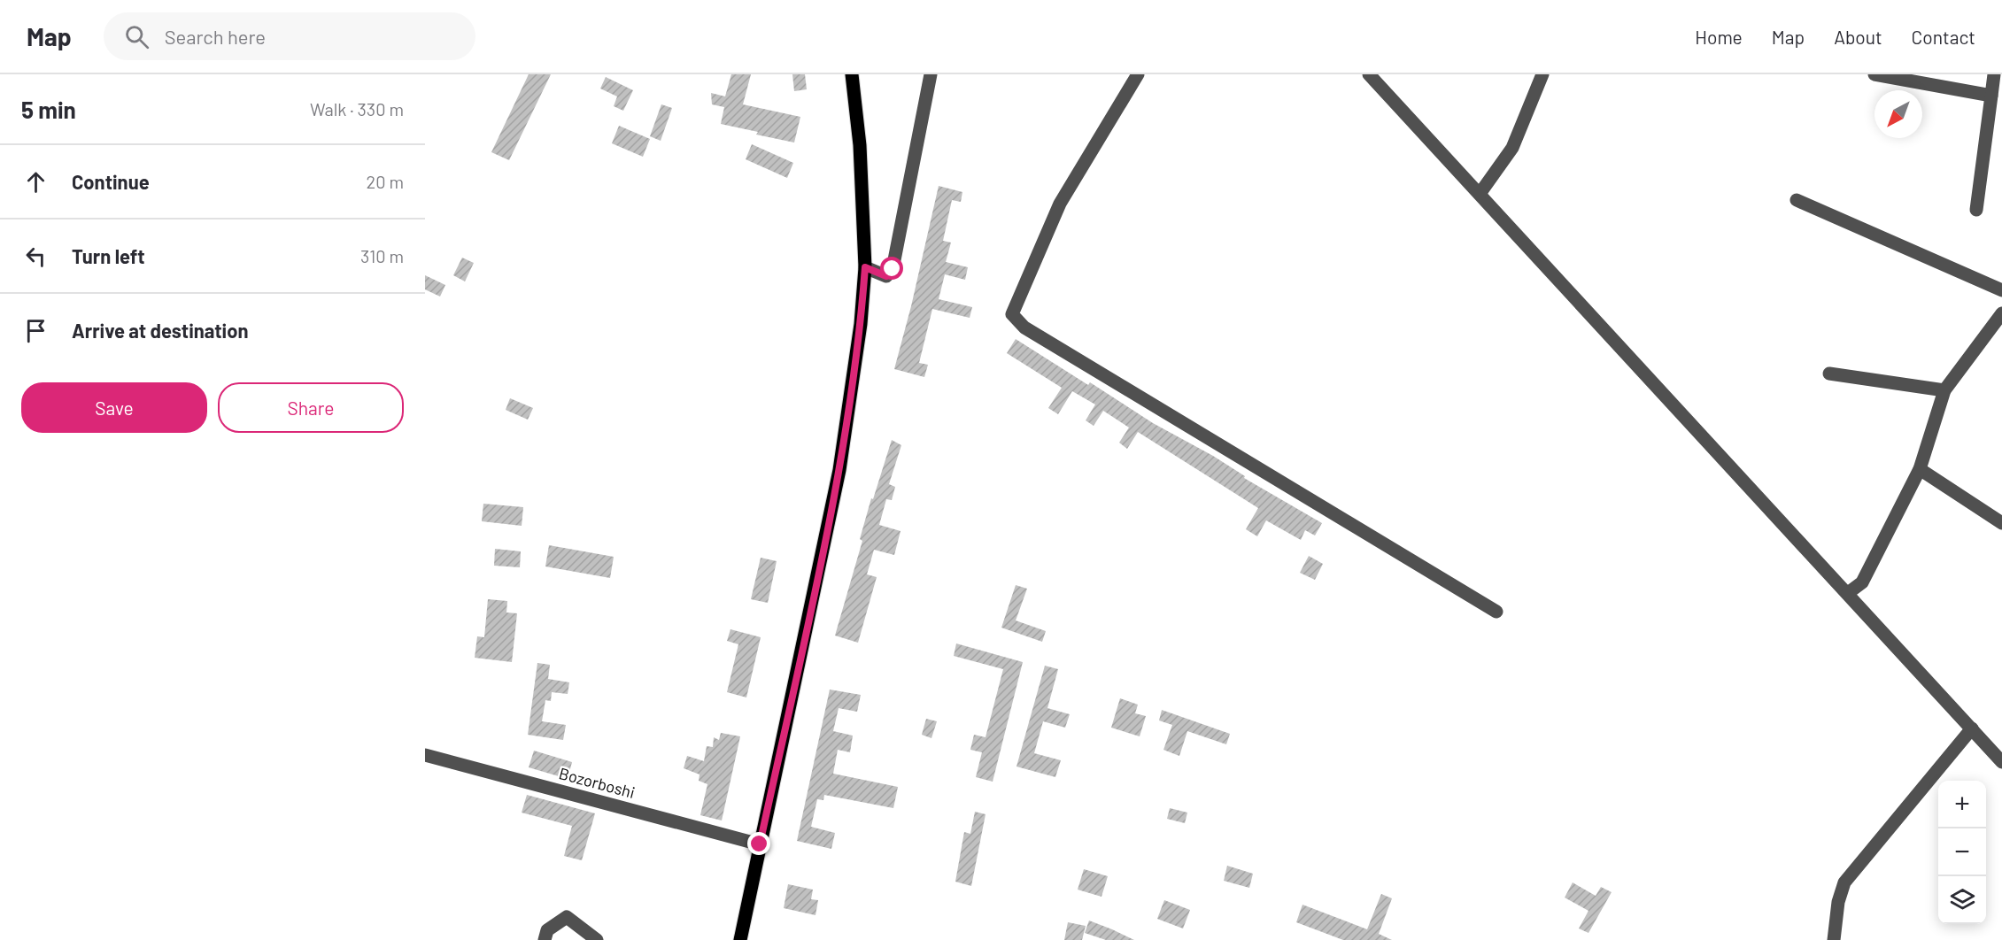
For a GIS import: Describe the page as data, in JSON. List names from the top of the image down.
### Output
{
  "streets": {
    "street": ["Bozorboshi"]
  },
  "north": "bottom left",
  "page": {
    "header": "Map",
    "search": "Search here",
    "nav": [
      "Home",
      "Map",
      "About",
      "Contact"
    ],
    "heading": ["5 min", "Walk · 330 m"],
    "list": [
      ["Continue", "20 m"],
      ["Turn left", "310 m"],
      "Arrive at destination"
    ],
    "buttons": ["Save", "Share"],
    "map_buttons": ["+", "−"]
  }
}
